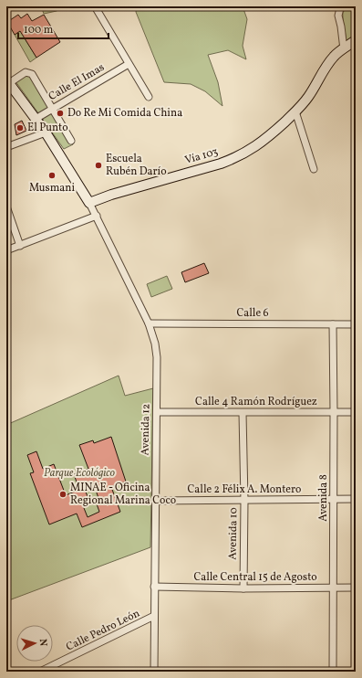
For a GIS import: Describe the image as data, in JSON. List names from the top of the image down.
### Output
{
  "streets": {
    "main road": ["Vía 103"],
    "street": [
      "Calle El Imas",
      "Calle 6",
      "Calle 4 Ramón Rodríguez",
      "Avenida 12",
      "Calle 2 Félix A. Montero",
      "Avenida 8",
      "Avenida 10",
      "Calle Central 15 de Agosto",
      "Calle Pedro León"
    ]
  },
  "crossings": [
    ["Vía 103", "Avenida 12"],
    ["Calle 6", "Avenida 12"],
    ["Calle 6", "Avenida 8"],
    ["Calle 4 Ramón Rodríguez", "Avenida 12"],
    ["Calle 4 Ramón Rodríguez", "Avenida 8"],
    ["Calle 4 Ramón Rodríguez", "Avenida 10"],
    ["Avenida 12", "Calle 2 Félix A. Montero"],
    ["Avenida 12", "Calle Central 15 de Agosto"],
    ["Avenida 12", "Calle Pedro León"],
    ["Calle 2 Félix A. Montero", "Avenida 8"],
    ["Calle 2 Félix A. Montero", "Avenida 10"],
    ["Avenida 8", "Calle Central 15 de Agosto"],
    ["Avenida 10", "Calle Central 15 de Agosto"]
  ],
  "parks": ["Parque Ecológico"],
  "places": [
    "Do Re Mi Comida China",
    "El Punto",
    "Escuela Rubén Darío",
    "Musmani",
    "MINAE - Oficina Regional Marina Coco"
  ],
  "scale_bar": "100 m",
  "north": "right"
}
